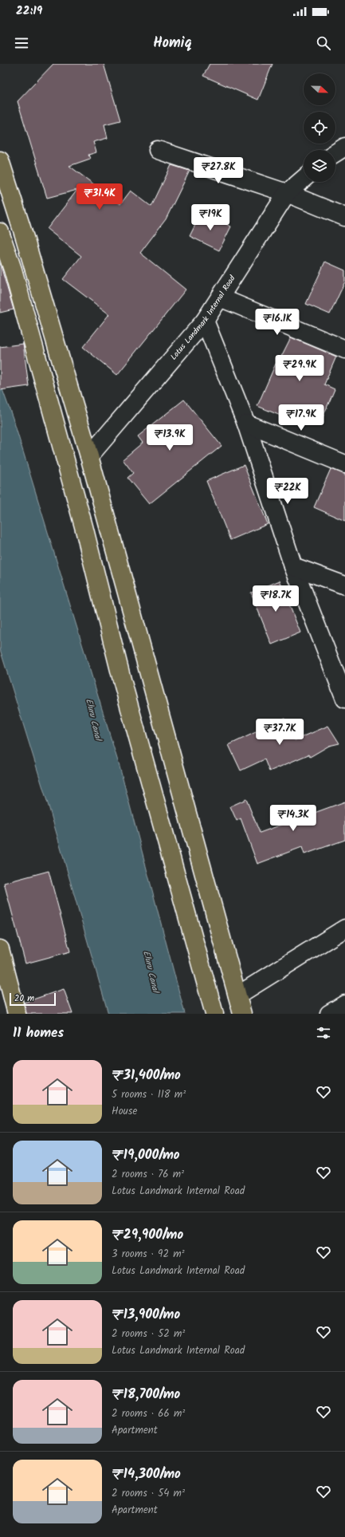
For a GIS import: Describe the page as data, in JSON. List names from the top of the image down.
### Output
{
  "streets": {
    "street": ["Lotus Landmark Internal Road"]
  },
  "water": ["Eluru Canal"],
  "scale_bar": "20 m",
  "north": "right",
  "page": {
    "status": "22:19",
    "header": "Homiq",
    "price": [
      "₹27.8K",
      "₹31.4K",
      "₹19K",
      "₹16.1K",
      "₹29.9K",
      "₹17.9K",
      "₹13.9K",
      "₹22K",
      "₹18.7K",
      "₹37.7K",
      "₹14.3K"
    ],
    "scale": "20 m",
    "heading": "11 homes",
    "list": [
      {
        "name": "₹31,400/mo",
        "note": "5 rooms · 118 m² · House"
      },
      {
        "name": "₹19,000/mo",
        "note": "2 rooms · 76 m² · Lotus Landmark Internal Road"
      },
      {
        "name": "₹29,900/mo",
        "note": "3 rooms · 92 m² · Lotus Landmark Internal Road"
      },
      {
        "name": "₹13,900/mo",
        "note": "2 rooms · 52 m² · Lotus Landmark Internal Road"
      },
      {
        "name": "₹18,700/mo",
        "note": "2 rooms · 66 m² · Apartment"
      },
      {
        "name": "₹14,300/mo",
        "note": "2 rooms · 54 m² · Apartment"
      }
    ]
  }
}
